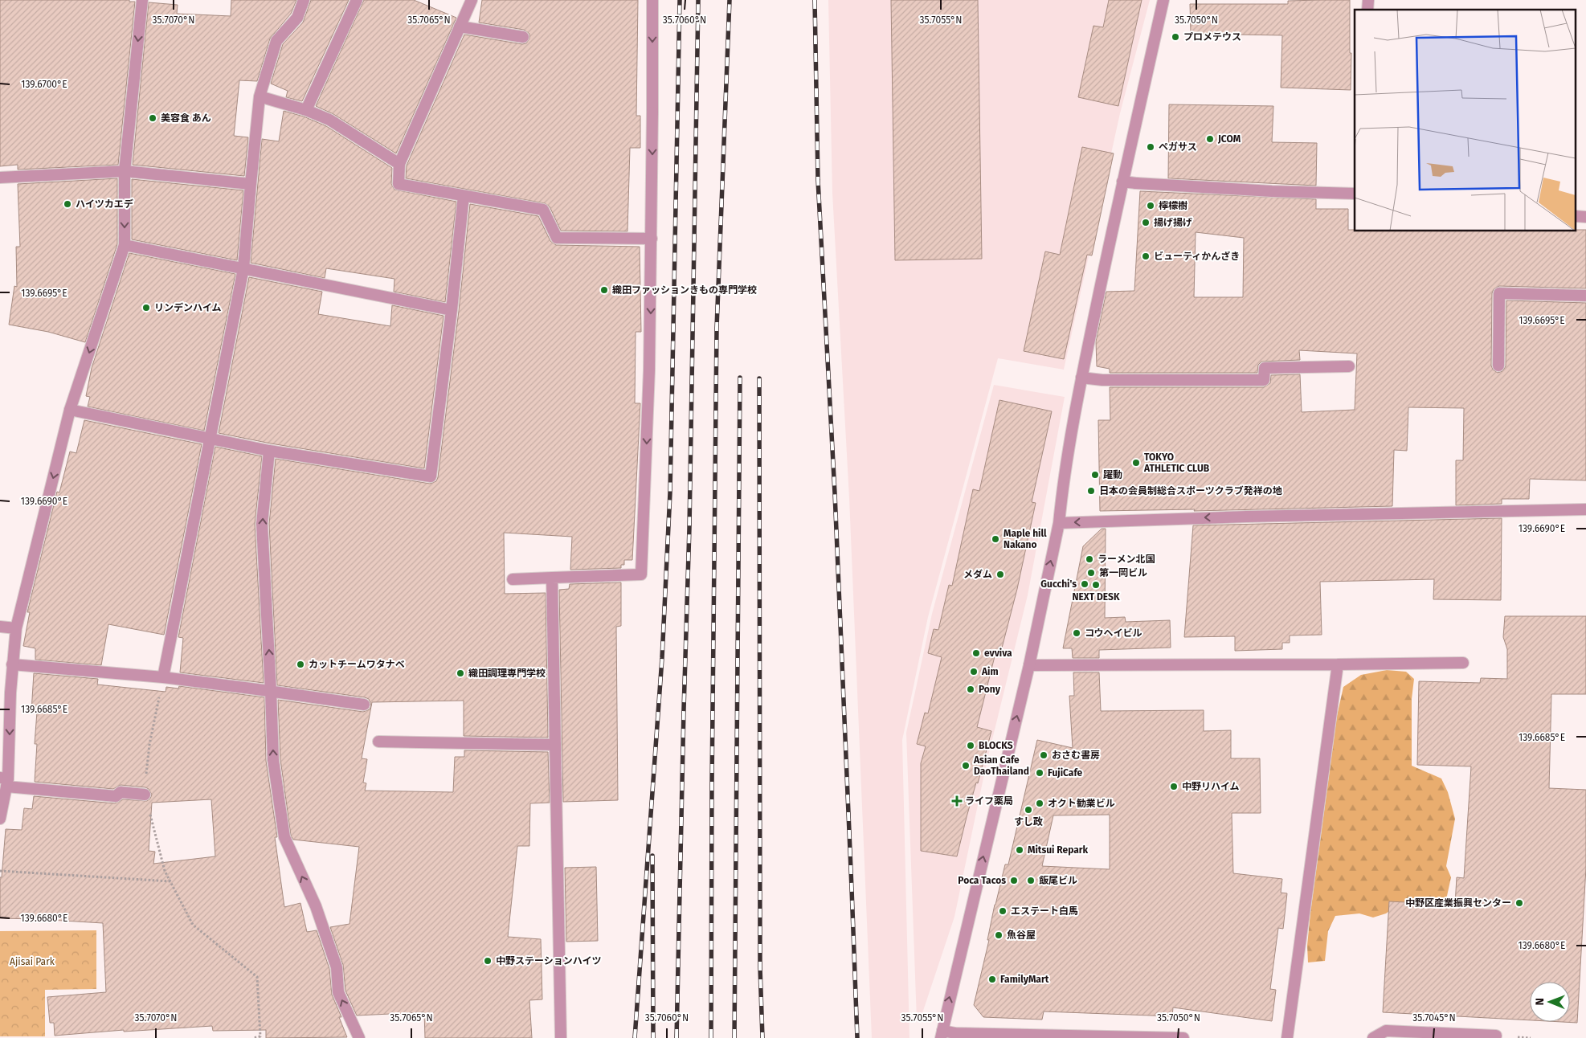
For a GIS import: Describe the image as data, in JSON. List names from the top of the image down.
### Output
{
  "parks": ["Ajisai Park"],
  "places": {
    "other": [
      "プロメテウス",
      "美容食 あん",
      "JCOM",
      "ペガサス",
      "ハイツカエデ",
      "檸檬樹",
      "揚げ揚げ",
      "ビューティかんざき",
      "織田ファッションきもの専門学校",
      "リンデンハイム",
      "TOKYO ATHLETIC CLUB",
      "躍動",
      "日本の会員制総合スポーツクラブ発祥の地",
      "Maple hill Nakano",
      "ラーメン北国",
      "第一岡ビル",
      "メダム",
      "Gucchi's",
      "NEXT DESK",
      "コウヘイビル",
      "evviva",
      "カットチームワタナベ",
      "Aim",
      "織田調理専門学校",
      "Pony",
      "BLOCKS",
      "おさむ書房",
      "Asian Cafe DaoThailand",
      "FujiCafe",
      "中野リハイム",
      "オクト勧業ビル",
      "すし政",
      "Mitsui Repark",
      "Poca Tacos",
      "飯尾ビル",
      "中野区産業振興センター",
      "エステート白馬",
      "魚谷屋",
      "中野ステーションハイツ",
      "FamilyMart"
    ],
    "health": ["ライフ薬局"]
  },
  "north": "left",
  "coordinates": [
    "35.7070°N",
    "35.7065°N",
    "35.7060°N",
    "35.7055°N",
    "35.7050°N",
    "139.6700°E",
    "139.6695°E",
    "139.6690°E",
    "139.6685°E",
    "139.6680°E",
    "35.7045°N"
  ]
}
